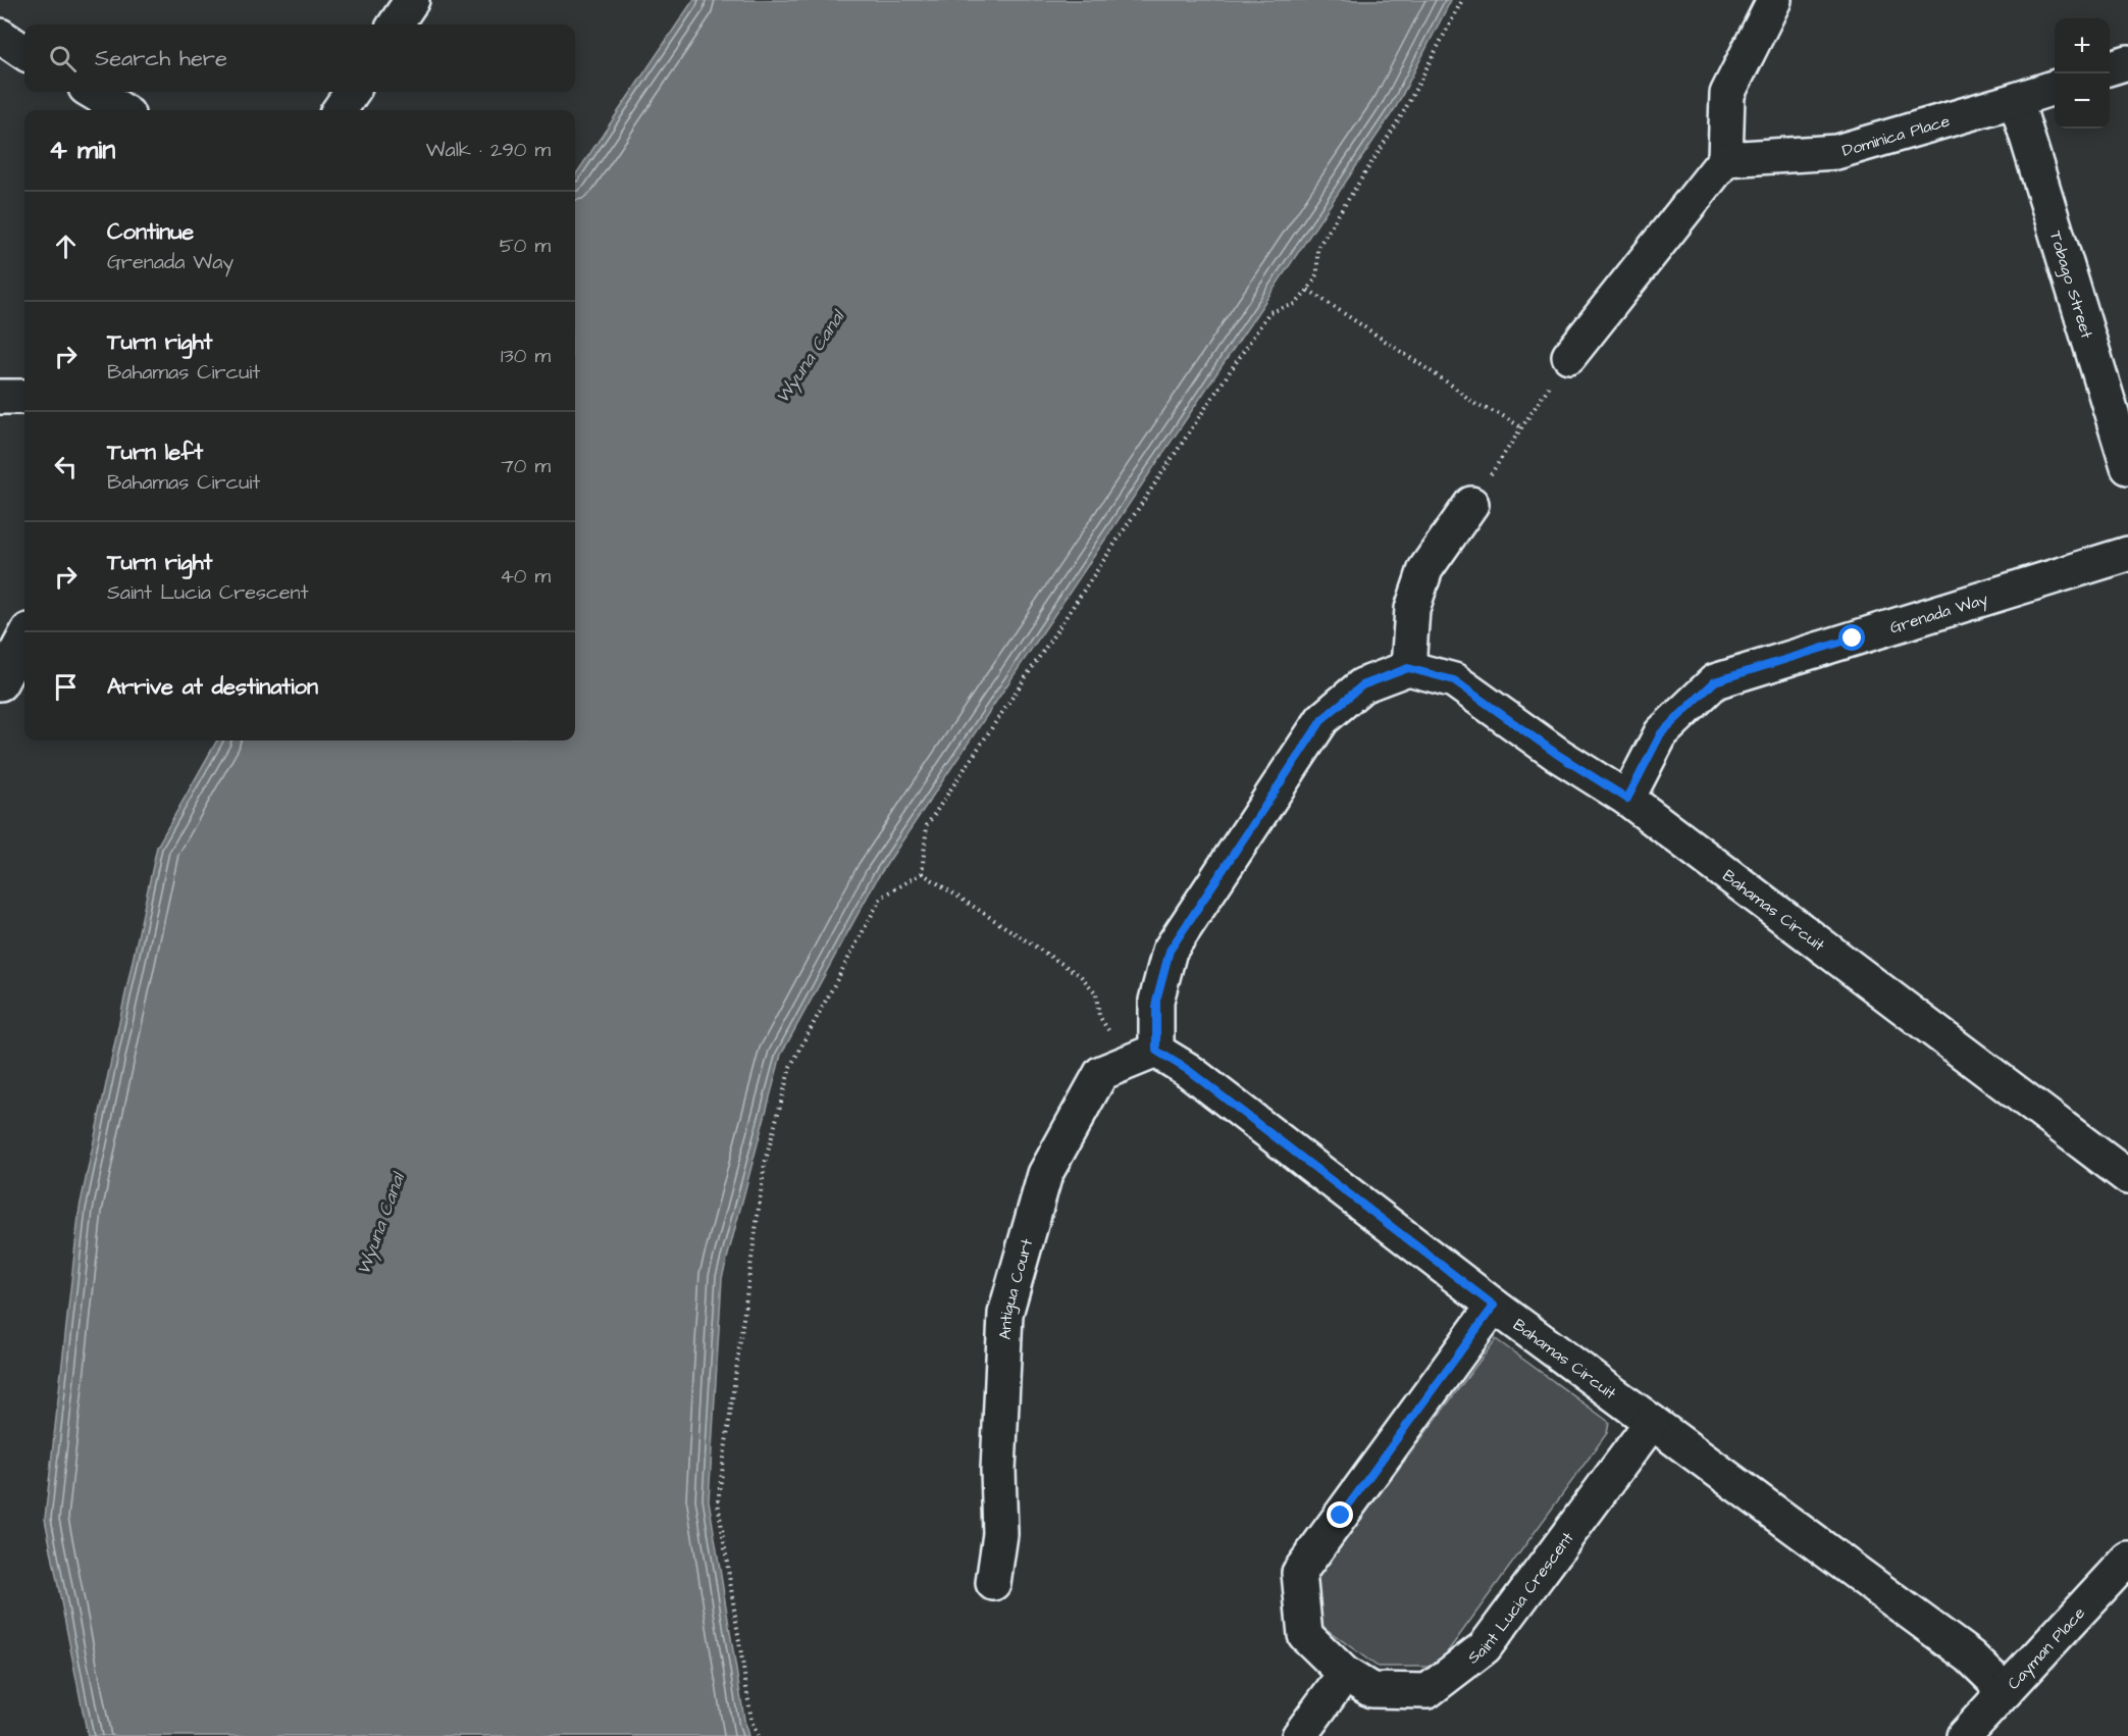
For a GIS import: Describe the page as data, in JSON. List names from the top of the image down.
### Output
{
  "streets": {
    "street": [
      "Dominica Place",
      "Tobago Street",
      "Grenada Way",
      "Bahamas Circuit",
      "Antigua Court",
      "Saint Lucia Crescent",
      "Cayman Place"
    ]
  },
  "crossings": [
    ["Dominica Place", "Tobago Street"],
    ["Grenada Way", "Bahamas Circuit"],
    ["Bahamas Circuit", "Antigua Court"],
    ["Bahamas Circuit", "Saint Lucia Crescent"],
    ["Bahamas Circuit", "Cayman Place"]
  ],
  "water": ["Wyuna Canal"],
  "page": {
    "map_buttons": ["+", "−"],
    "search": "Search here",
    "heading": ["4 min", "Walk · 290 m"],
    "list": [
      ["Continue", "Grenada Way", "50 m"],
      ["Turn right", "Bahamas Circuit", "130 m"],
      ["Turn left", "Bahamas Circuit", "70 m"],
      ["Turn right", "Saint Lucia Crescent", "40 m"],
      "Arrive at destination"
    ]
  }
}
